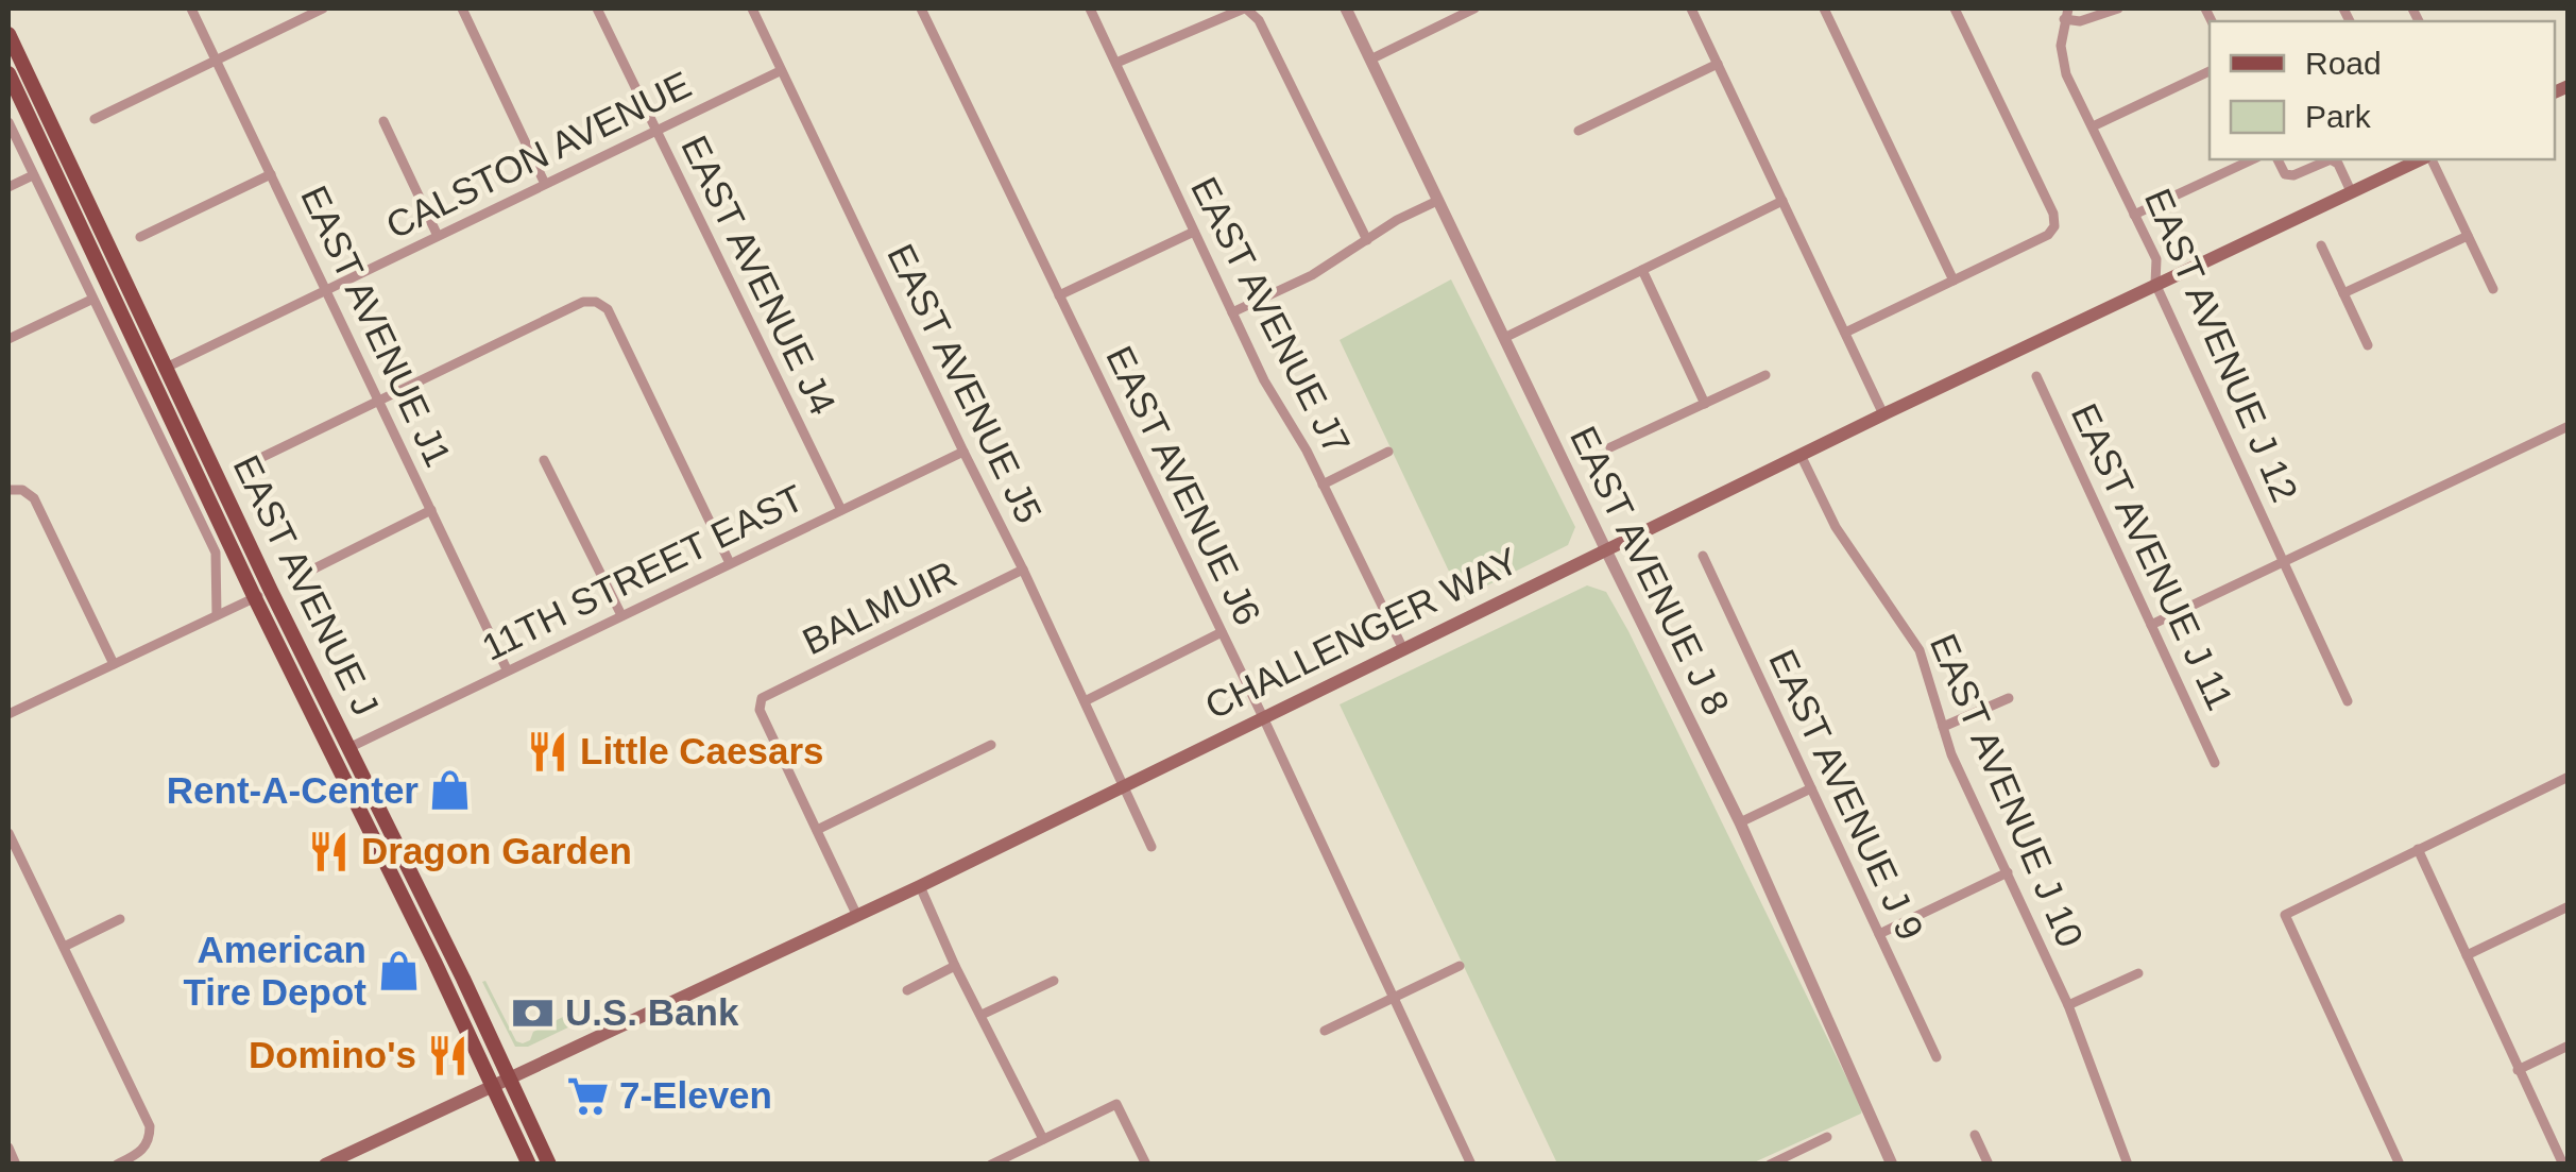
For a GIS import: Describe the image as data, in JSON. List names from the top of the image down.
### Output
{
  "streets": {
    "main road": ["EAST AVENUE J", "CHALLENGER WAY"],
    "street": [
      "CALSTON AVENUE",
      "EAST AVENUE J4",
      "EAST AVENUE J7",
      "EAST AVENUE J1",
      "EAST AVENUE J 12",
      "EAST AVENUE J5",
      "EAST AVENUE J6",
      "EAST AVENUE J 11",
      "EAST AVENUE J 8",
      "11TH STREET EAST",
      "BALMUIR",
      "EAST AVENUE J 10",
      "EAST AVENUE J 9"
    ]
  },
  "crossings": [
    ["CALSTON AVENUE", "EAST AVENUE J4"],
    ["CALSTON AVENUE", "EAST AVENUE J1"],
    ["CALSTON AVENUE", "EAST AVENUE J5"],
    ["CALSTON AVENUE", "EAST AVENUE J"],
    ["EAST AVENUE J4", "11TH STREET EAST"],
    ["EAST AVENUE J7", "CHALLENGER WAY"],
    ["EAST AVENUE J1", "11TH STREET EAST"],
    ["EAST AVENUE J 12", "CHALLENGER WAY"],
    ["EAST AVENUE J5", "11TH STREET EAST"],
    ["EAST AVENUE J5", "BALMUIR"],
    ["EAST AVENUE J5", "CHALLENGER WAY"],
    ["EAST AVENUE J6", "CHALLENGER WAY"],
    ["EAST AVENUE J 8", "CHALLENGER WAY"],
    ["11TH STREET EAST", "EAST AVENUE J"],
    ["EAST AVENUE J", "CHALLENGER WAY"],
    ["CHALLENGER WAY", "EAST AVENUE J 10"]
  ],
  "places": {
    "restaurant": ["Little Caesars", "Dragon Garden", "Domino's"],
    "shop": ["Rent-A-Center", "American Tire Depot"],
    "bank": ["U.S. Bank"],
    "supermarket": ["7-Eleven"]
  },
  "legend": ["Road", "Park"]
}
